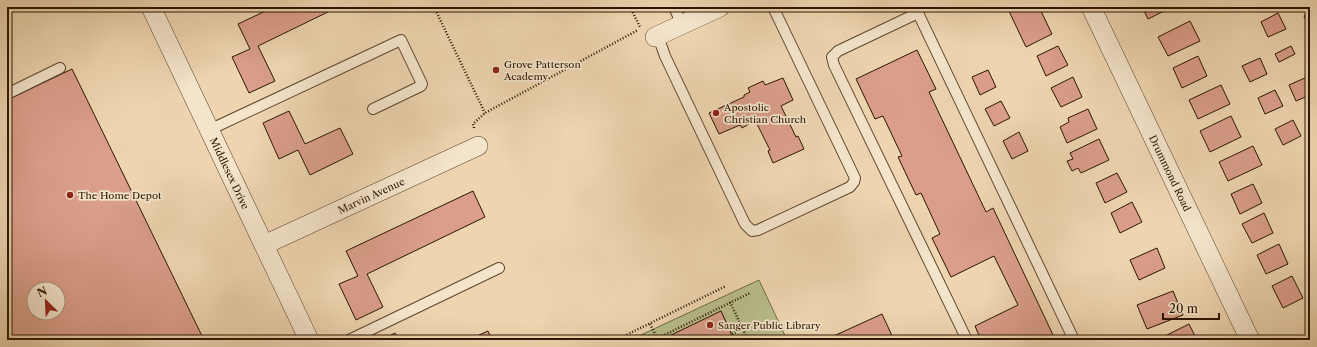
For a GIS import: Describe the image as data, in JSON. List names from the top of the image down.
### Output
{
  "streets": {
    "street": ["Middlesex Drive", "Drummond Road", "Marvin Avenue"]
  },
  "crossings": [
    ["Middlesex Drive", "Marvin Avenue"]
  ],
  "places": [
    "Grove Patterson Academy",
    "Apostolic Christian Church",
    "The Home Depot",
    "Sanger Public Library"
  ],
  "scale_bar": "20 m",
  "north": "top left"
}
